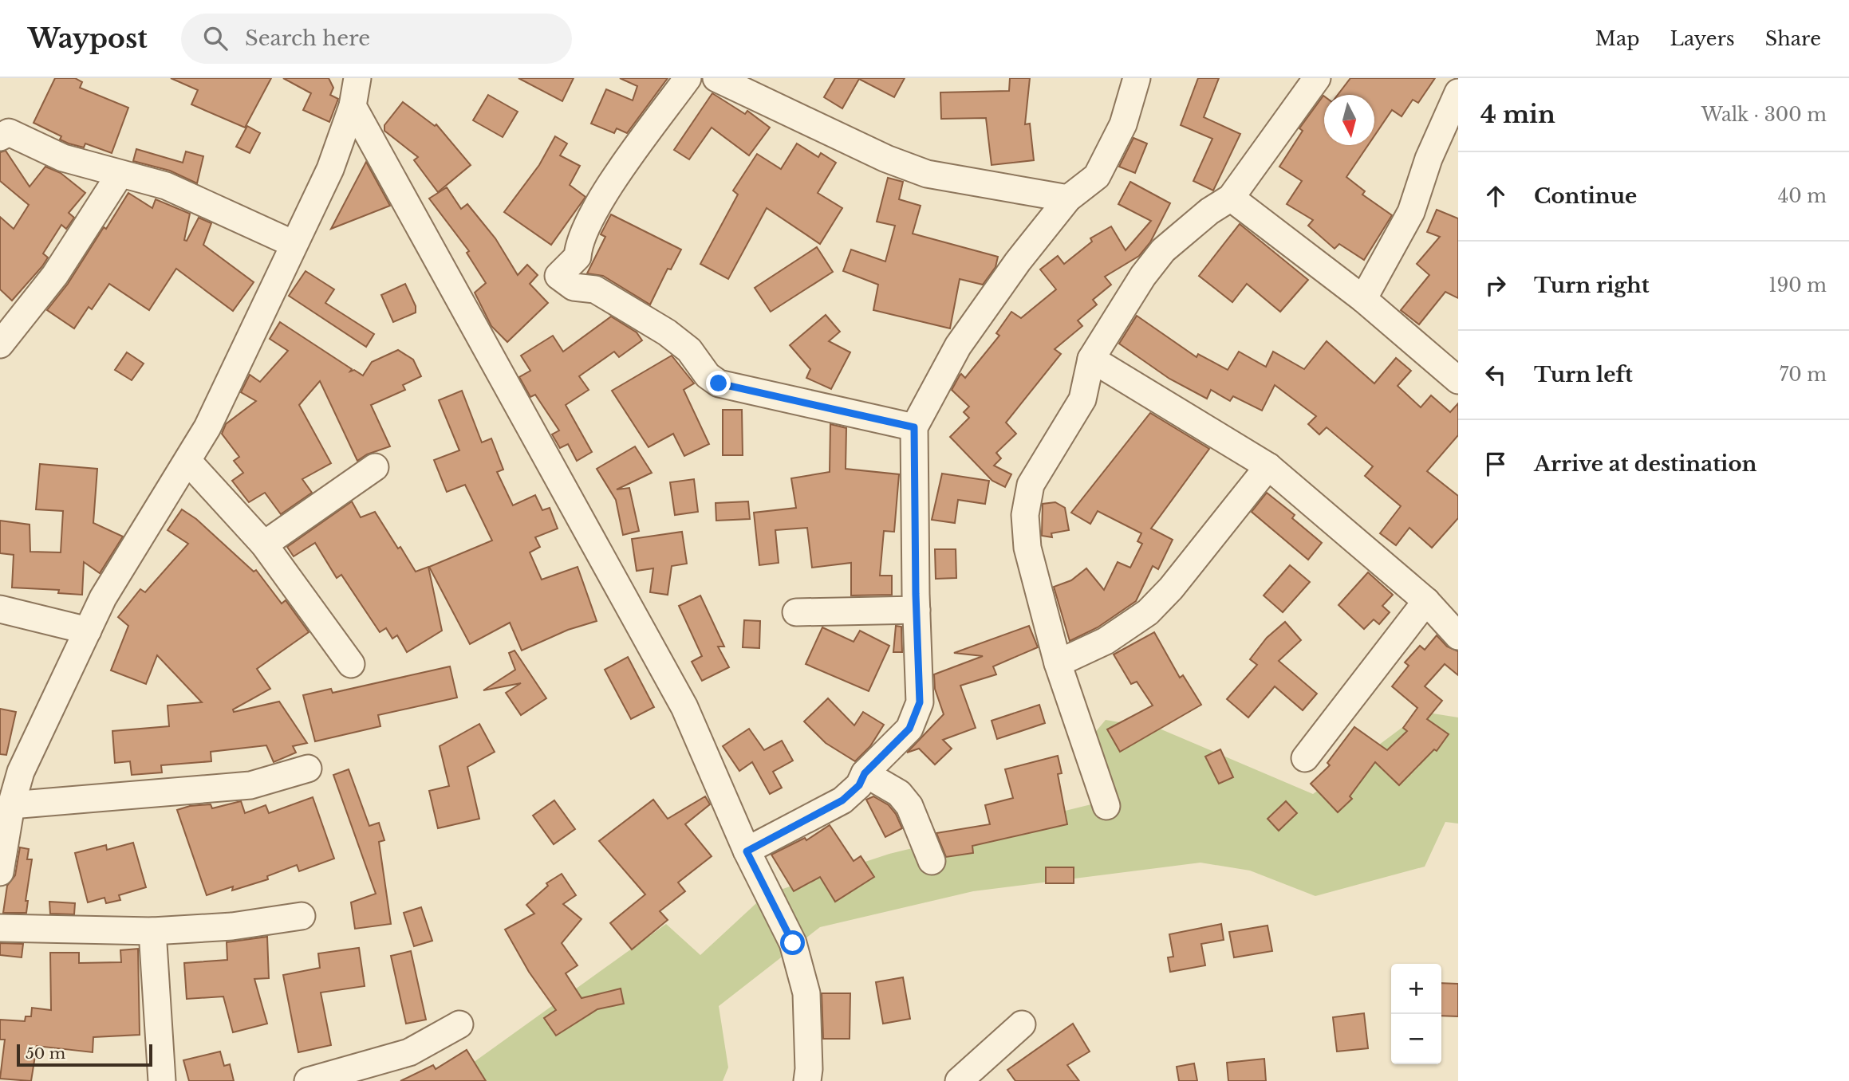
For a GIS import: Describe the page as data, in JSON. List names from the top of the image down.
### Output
{
  "scale_bar": "50 m",
  "north": "bottom",
  "page": {
    "header": "Waypost",
    "search": "Search here",
    "nav": ["Map", "Layers", "Share"],
    "heading": ["4 min", "Walk · 300 m"],
    "list": [
      ["Continue", "40 m"],
      ["Turn right", "190 m"],
      ["Turn left", "70 m"],
      "Arrive at destination"
    ],
    "map_buttons": ["+", "−"],
    "scale": "50 m"
  }
}
